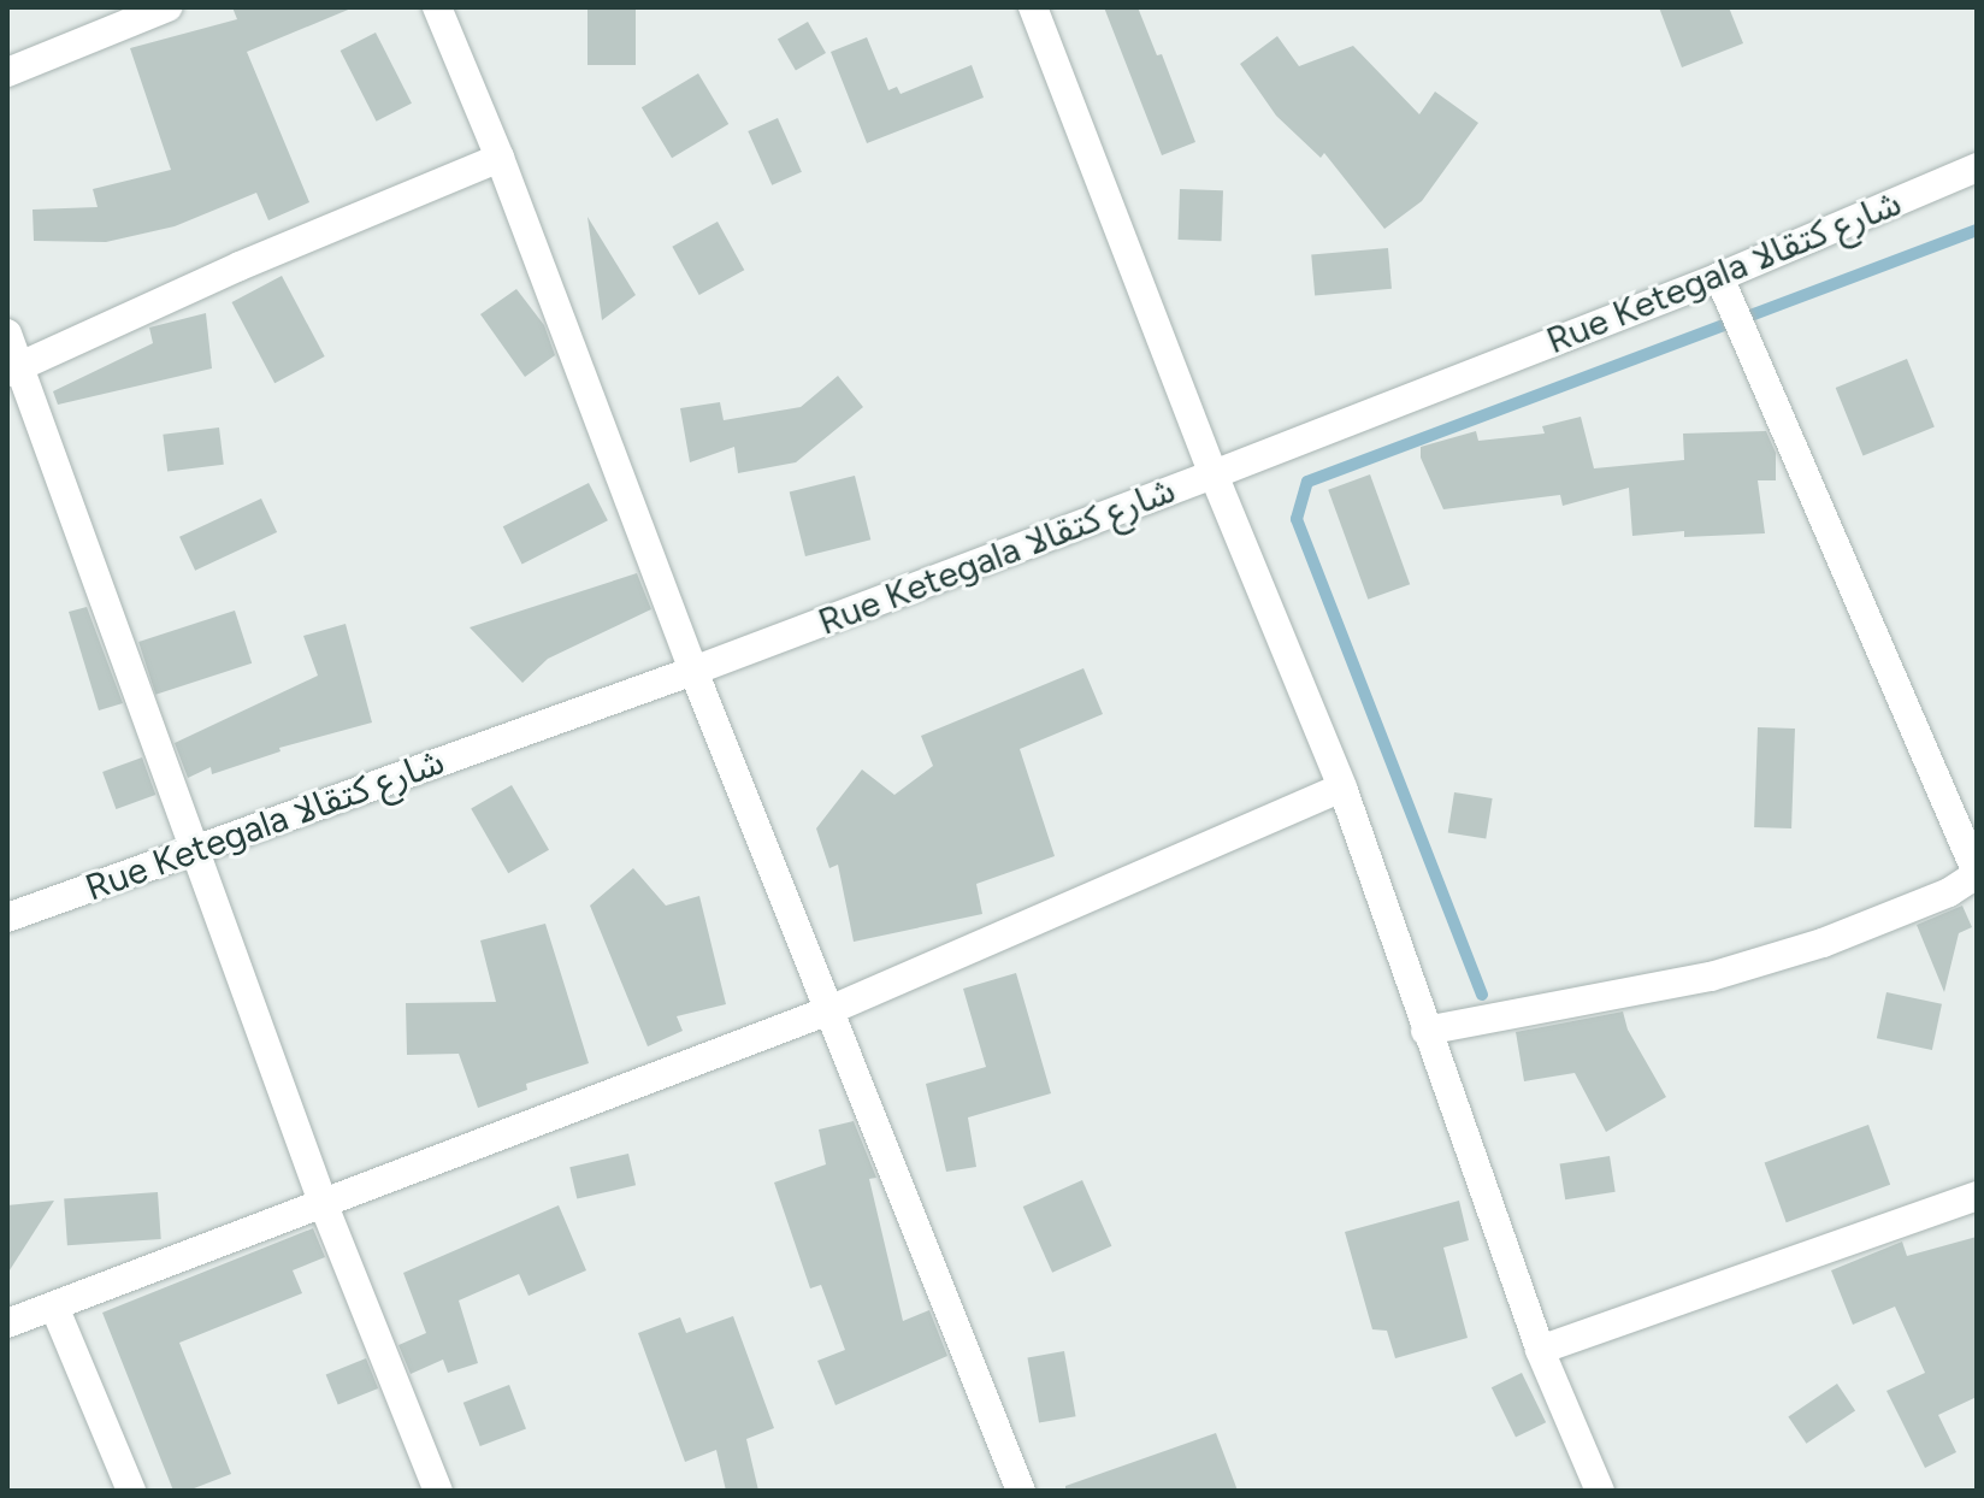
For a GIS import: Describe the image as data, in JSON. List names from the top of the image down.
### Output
{
  "streets": {
    "street": ["Rue Ketegala شارع كتقالا"]
  }
}
